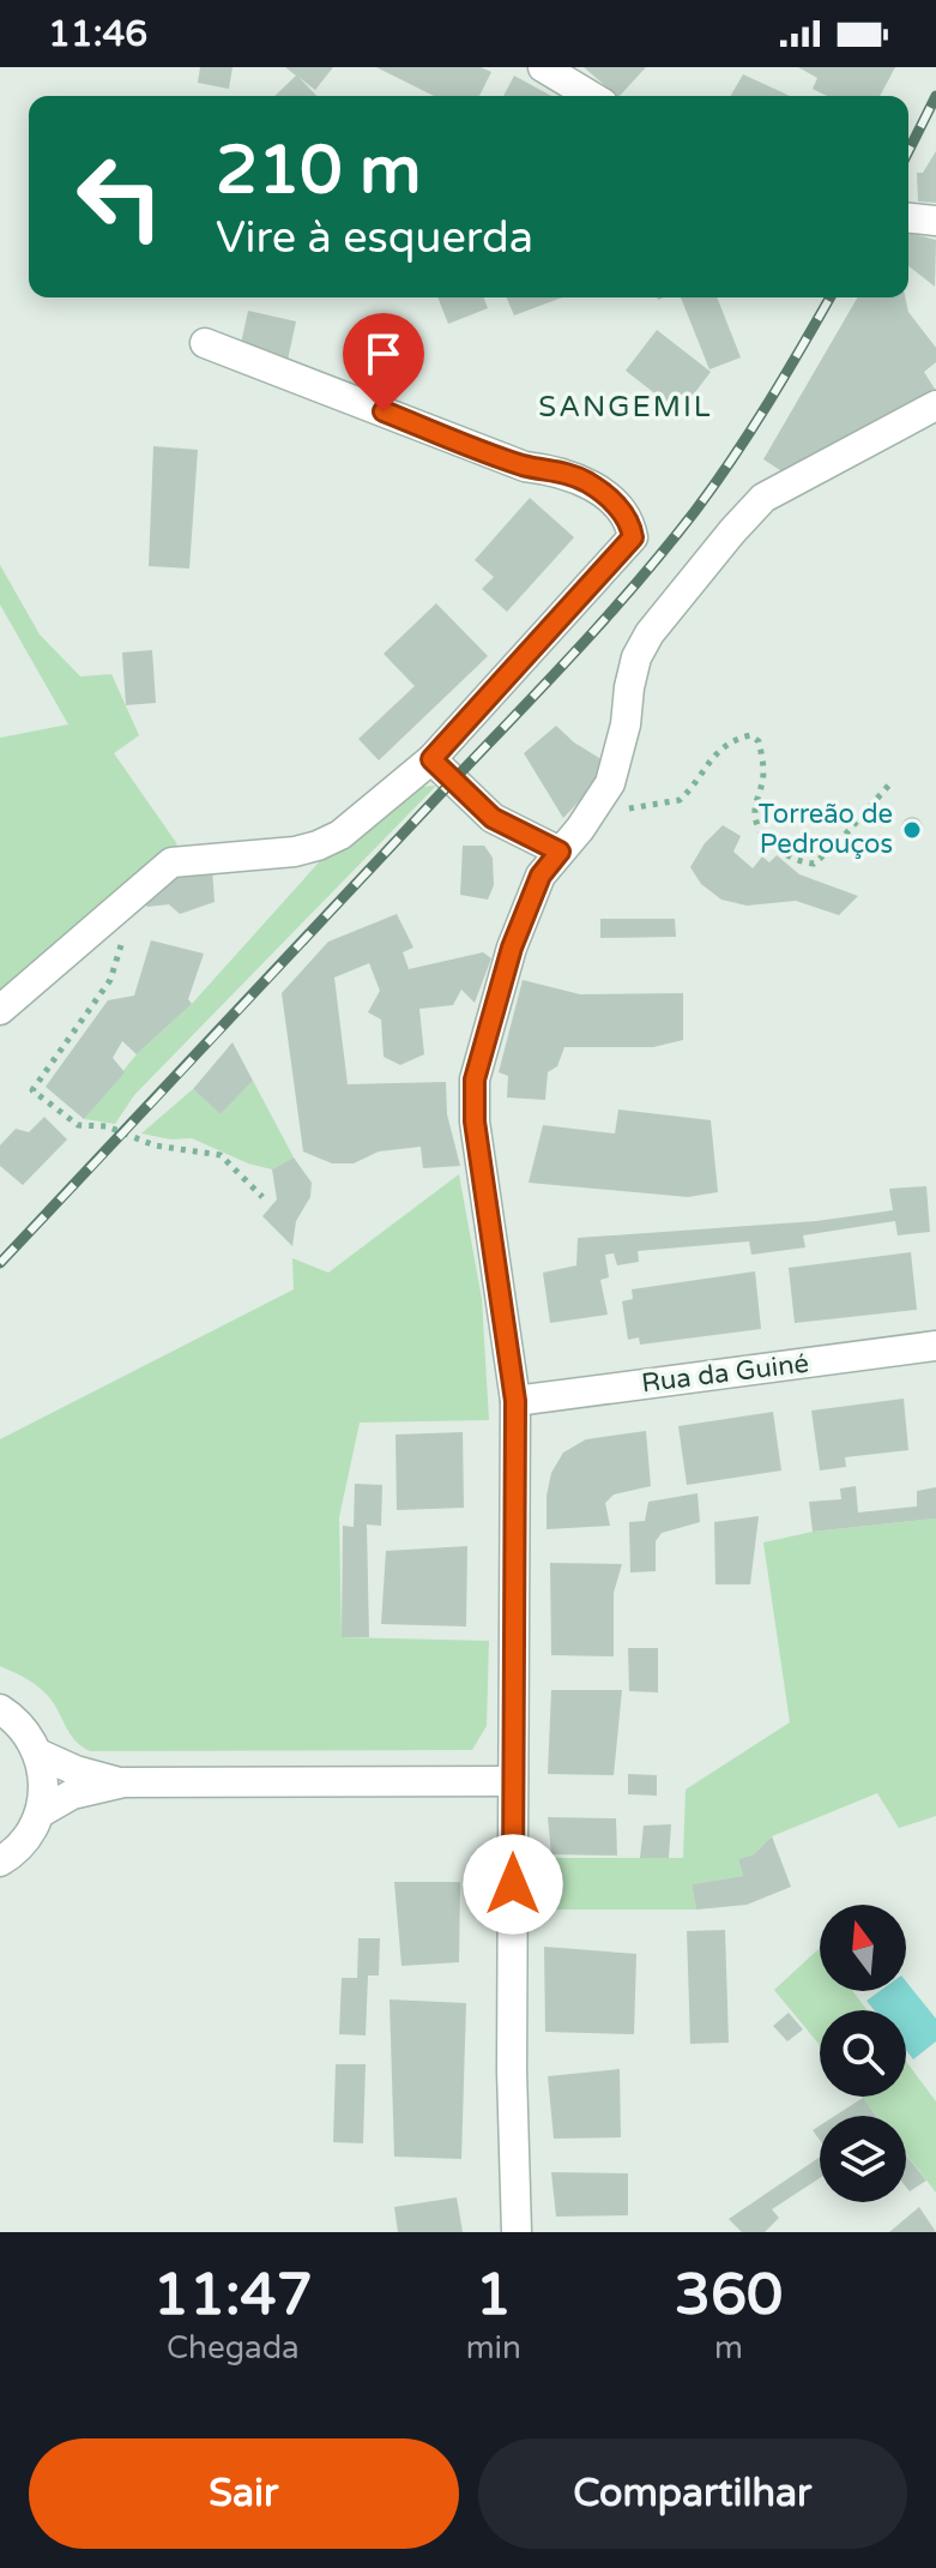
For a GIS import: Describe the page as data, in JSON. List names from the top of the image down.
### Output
{
  "streets": {
    "street": ["Rua da Guiné"]
  },
  "districts": ["SANGEMIL"],
  "places": ["Torreão de Pedrouços"],
  "north": "top",
  "page": {
    "status": "11:46",
    "turn": ["210 m", "Vire à esquerda"],
    "eta": [
      "11:47",
      "Chegada",
      "1",
      "min",
      "360",
      "m"
    ],
    "buttons": ["Sair", "Compartilhar"]
  }
}
